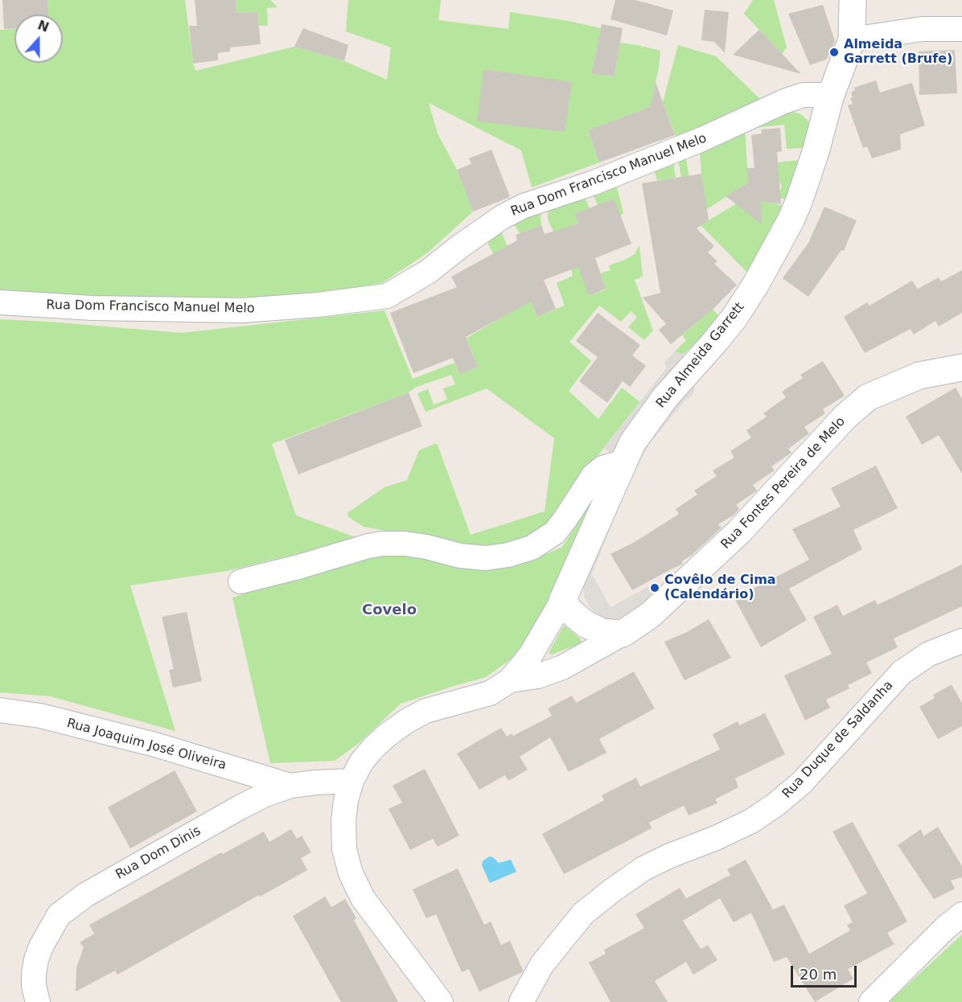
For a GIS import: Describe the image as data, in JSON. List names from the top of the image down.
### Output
{
  "streets": {
    "street": [
      "Rua Dom Francisco Manuel Melo",
      "Rua Almeida Garrett",
      "Rua Fontes Pereira de Melo",
      "Rua Duque de Saldanha",
      "Rua Joaquim José Oliveira",
      "Rua Dom Dinis"
    ]
  },
  "crossings": [
    ["Rua Dom Francisco Manuel Melo", "Rua Almeida Garrett"],
    ["Rua Almeida Garrett", "Rua Fontes Pereira de Melo"],
    ["Rua Fontes Pereira de Melo", "Rua Dom Dinis"],
    ["Rua Joaquim José Oliveira", "Rua Dom Dinis"]
  ],
  "districts": ["Covelo"],
  "places": ["Almeida Garrett (Brufe)", "Covêlo de Cima (Calendário)"],
  "scale_bar": "20 m",
  "north": "top"
}
